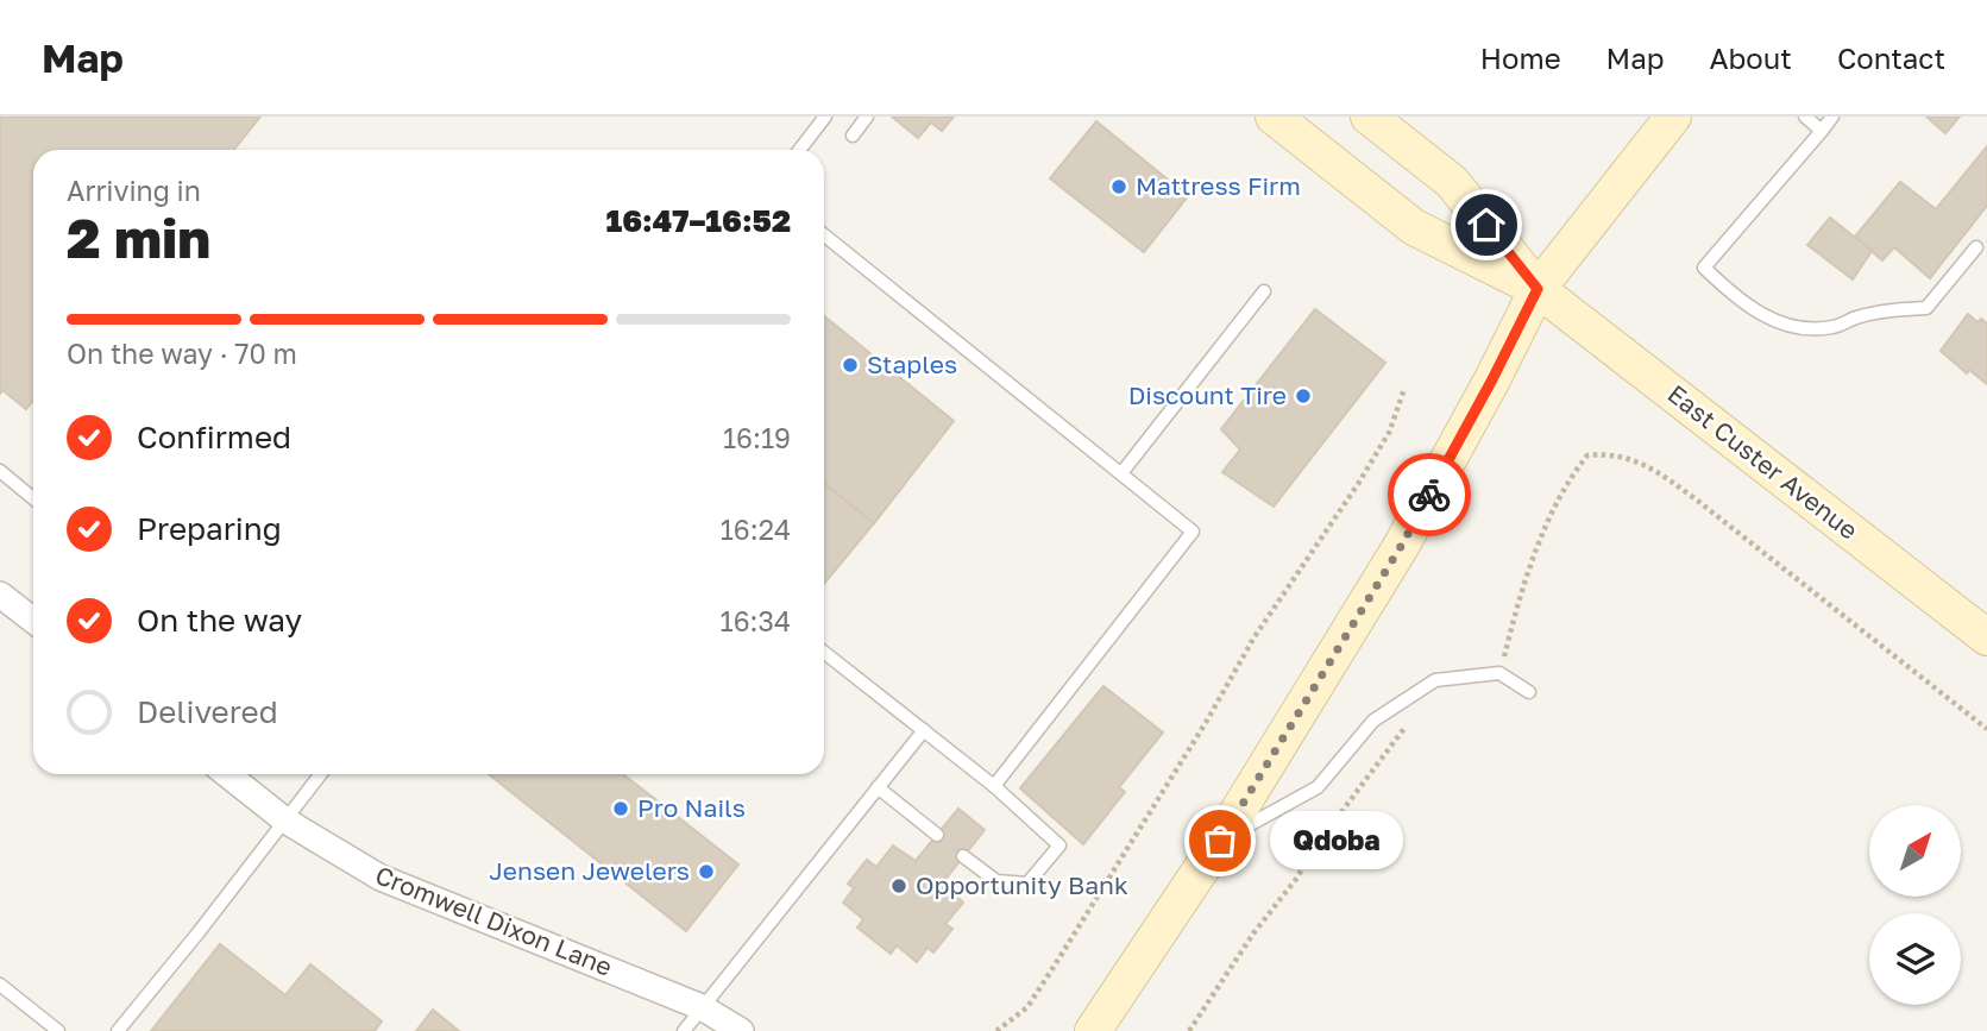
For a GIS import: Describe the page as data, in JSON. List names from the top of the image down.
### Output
{
  "streets": {
    "main road": ["East Custer Avenue"],
    "street": ["Cromwell Dixon Lane"]
  },
  "places": [
    "Mattress Firm",
    "Staples",
    "Discount Tire",
    "Pro Nails",
    "Qdoba",
    "Jensen Jewelers",
    "Opportunity Bank"
  ],
  "north": "top right",
  "page": {
    "header": "Map",
    "nav": [
      "Home",
      "Map",
      "About",
      "Contact"
    ],
    "heading": ["2 min", "Arriving in", "16:47–16:52"],
    "bar": "On the way · 70 m",
    "list": [
      ["Confirmed", "16:19"],
      ["Preparing", "16:24"],
      ["On the way", "16:34"],
      "Delivered"
    ],
    "bubble": "Qdoba"
  }
}
